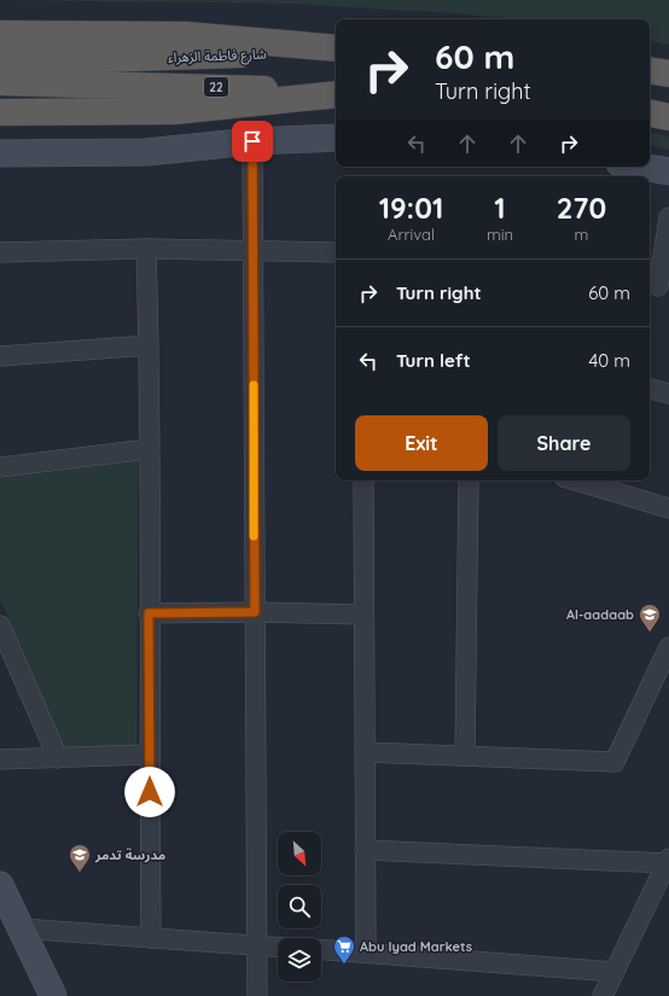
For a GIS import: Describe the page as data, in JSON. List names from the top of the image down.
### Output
{
  "streets": {
    "highway": ["شارع فاطمة الزهراء", "22"]
  },
  "crossings": [
    ["شارع فاطمة الزهراء", "22"]
  ],
  "places": {
    "school or university": ["Al-aadaab", "مدرسة تدمر"],
    "supermarket": ["Abu Iyad Markets"]
  },
  "north": "bottom right",
  "page": {
    "turn": ["60 m", "Turn right"],
    "eta": [
      "19:01",
      "Arrival",
      "1",
      "min",
      "270",
      "m"
    ],
    "list": [
      {
        "name": "Turn right",
        "value": "60 m"
      },
      {
        "name": "Turn left",
        "value": "40 m"
      }
    ],
    "buttons": ["Exit", "Share"]
  }
}
